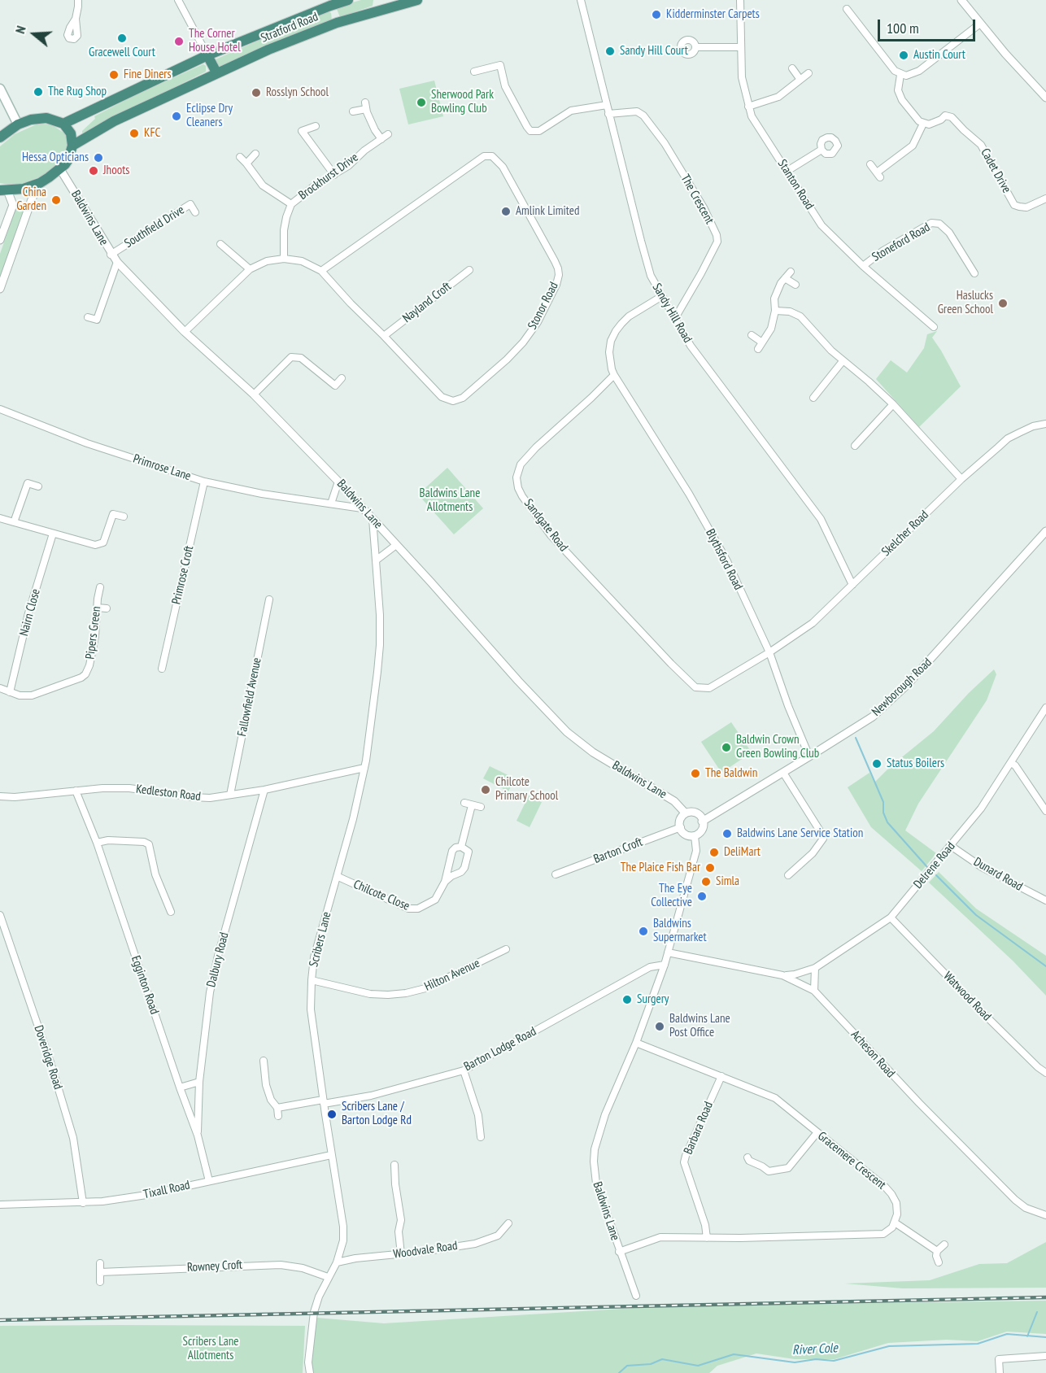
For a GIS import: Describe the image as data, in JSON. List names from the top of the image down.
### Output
{
  "streets": {
    "highway": ["Stratford Road"],
    "street": [
      "Cadet Drive",
      "Brockhurst Drive",
      "Stanton Road",
      "The Crescent",
      "Baldwins Lane",
      "Southfield Drive",
      "Stoneford Road",
      "Nayland Croft",
      "Stonor Road",
      "Sandy Hill Road",
      "Primrose Lane",
      "Sandgate Road",
      "Skelcher Road",
      "Blythsford Road",
      "Primrose Croft",
      "Nairn Close",
      "Pipers Green",
      "Newborough Road",
      "Fallowfield Avenue",
      "Kedleston Road",
      "Barton Croft",
      "Delrene Road",
      "Dunard Road",
      "Chilcote Close",
      "Scribers Lane",
      "Dalbury Road",
      "Hilton Avenue",
      "Egginton Road",
      "Watwood Road",
      "Barton Lodge Road",
      "Acheson Road",
      "Doveridge Road",
      "Barbara Road",
      "Gracemere Crescent",
      "Tixall Road",
      "Woodvale Road",
      "Rowney Croft"
    ]
  },
  "crossings": [
    ["Brockhurst Drive", "Stonor Road"],
    ["Stanton Road", "Stoneford Road"],
    ["The Crescent", "Sandy Hill Road"],
    ["Baldwins Lane", "Southfield Drive"],
    ["Baldwins Lane", "Stonor Road"],
    ["Baldwins Lane", "Primrose Lane"],
    ["Baldwins Lane", "Newborough Road"],
    ["Baldwins Lane", "Barton Croft"],
    ["Baldwins Lane", "Scribers Lane"],
    ["Baldwins Lane", "Barton Lodge Road"],
    ["Baldwins Lane", "Acheson Road"],
    ["Baldwins Lane", "Gracemere Crescent"],
    ["Nayland Croft", "Stonor Road"],
    ["Sandy Hill Road", "Skelcher Road"],
    ["Primrose Lane", "Primrose Croft"],
    ["Sandgate Road", "Skelcher Road"],
    ["Sandgate Road", "Blythsford Road"],
    ["Skelcher Road", "Blythsford Road"],
    ["Blythsford Road", "Newborough Road"],
    ["Nairn Close", "Pipers Green"],
    ["Newborough Road", "Barton Croft"],
    ["Fallowfield Avenue", "Kedleston Road"],
    ["Kedleston Road", "Scribers Lane"],
    ["Kedleston Road", "Dalbury Road"],
    ["Kedleston Road", "Egginton Road"],
    ["Delrene Road", "Dunard Road"],
    ["Delrene Road", "Watwood Road"],
    ["Delrene Road", "Acheson Road"],
    ["Chilcote Close", "Scribers Lane"],
    ["Scribers Lane", "Hilton Avenue"],
    ["Scribers Lane", "Barton Lodge Road"],
    ["Scribers Lane", "Tixall Road"],
    ["Scribers Lane", "Woodvale Road"],
    ["Scribers Lane", "Rowney Croft"],
    ["Dalbury Road", "Egginton Road"],
    ["Egginton Road", "Tixall Road"],
    ["Doveridge Road", "Tixall Road"],
    ["Barbara Road", "Gracemere Crescent"]
  ],
  "water": ["River Cole"],
  "parks": ["Baldwins Lane Allotments", "Scribers Lane Allotments"],
  "places": [
    "Kidderminster Carpets",
    "Gracewell Court",
    "The Corner House Hotel",
    "Sandy Hill Court",
    "Austin Court",
    "Fine Diners",
    "The Rug Shop",
    "Rosslyn School",
    "Sherwood Park Bowling Club",
    "Eclipse Dry Cleaners",
    "KFC",
    "Hessa Opticians",
    "Jhoots",
    "China Garden",
    "Amlink Limited",
    "Haslucks Green School",
    "Baldwin Crown Green Bowling Club",
    "Status Boilers",
    "The Baldwin",
    "Chilcote Primary School",
    "Baldwins Lane Service Station",
    "DeliMart",
    "The Plaice Fish Bar",
    "Simla",
    "The Eye Collective",
    "Baldwins Supermarket",
    "Surgery",
    "Baldwins Lane Post Office",
    "Scribers Lane / Barton Lodge Rd"
  ],
  "scale_bar": "100 m",
  "north": "left"
}
